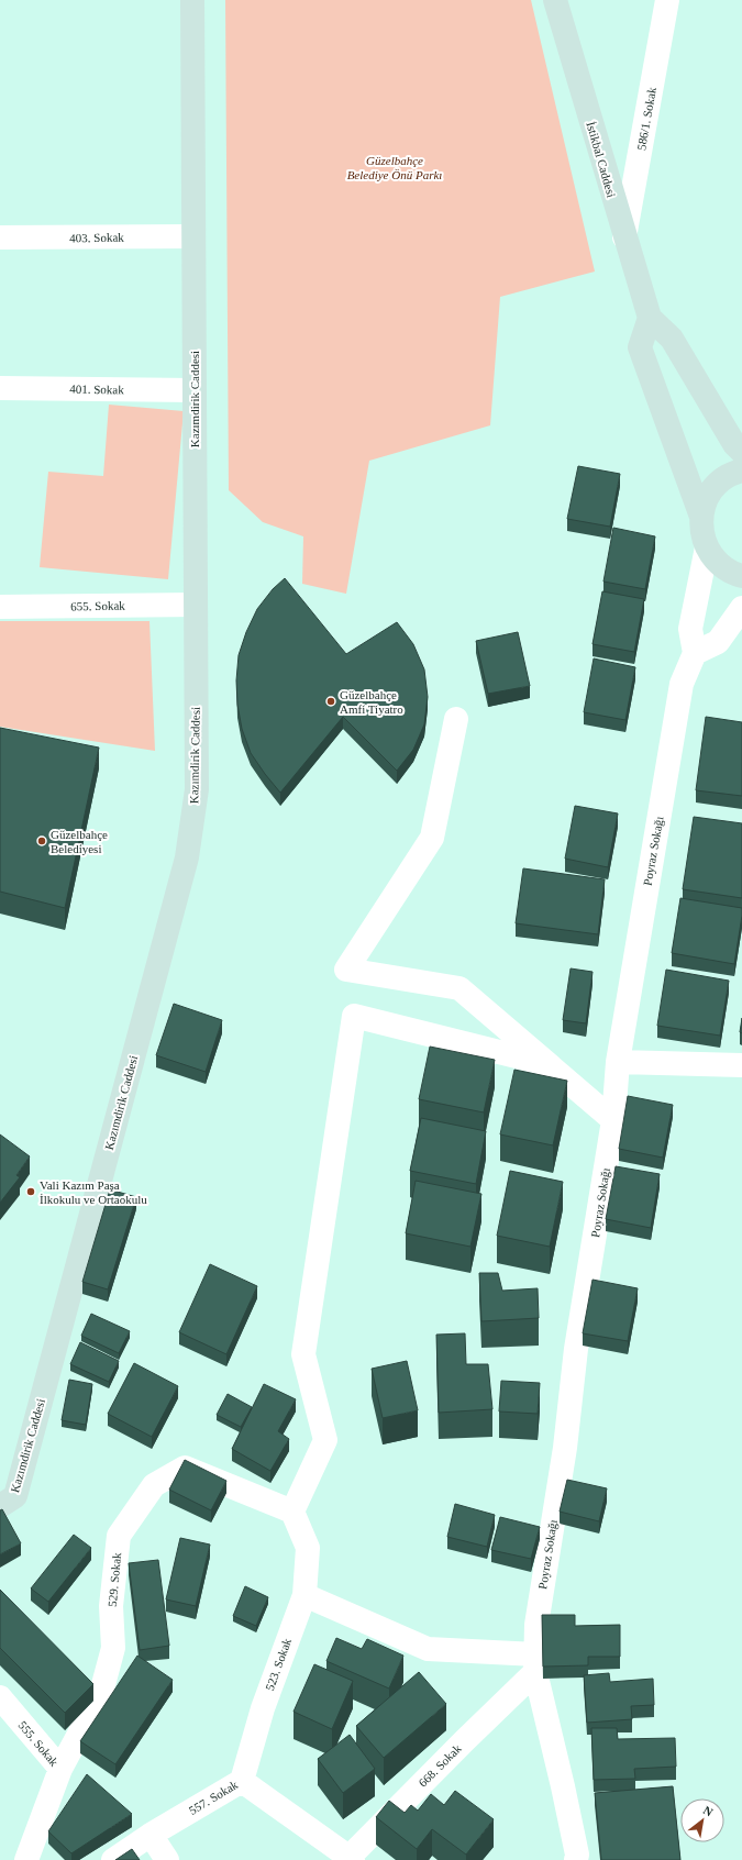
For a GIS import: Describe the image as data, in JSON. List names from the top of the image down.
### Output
{
  "streets": {
    "main road": ["İstikbal Caddesi", "Kazımdirik Caddesi"],
    "street": [
      "586/1. Sokak",
      "403. Sokak",
      "401. Sokak",
      "655. Sokak",
      "Poyraz Sokağı",
      "529. Sokak",
      "523. Sokak",
      "555. Sokak",
      "668. Sokak",
      "557. Sokak"
    ]
  },
  "crossings": [
    ["586/1. Sokak", "İstikbal Caddesi"],
    ["403. Sokak", "Kazımdirik Caddesi"],
    ["401. Sokak", "Kazımdirik Caddesi"],
    ["Kazımdirik Caddesi", "655. Sokak"],
    ["Poyraz Sokağı", "668. Sokak"],
    ["529. Sokak", "523. Sokak"],
    ["529. Sokak", "555. Sokak"],
    ["523. Sokak", "557. Sokak"],
    ["668. Sokak", "557. Sokak"]
  ],
  "parks": ["Güzelbahçe Belediye Önü Parkı"],
  "places": ["Güzelbahçe Amfi Tiyatro", "Güzelbahçe Belediyesi", "Vali Kazım Paşa İlkokulu ve Ortaokulu"],
  "north": "top right"
}
